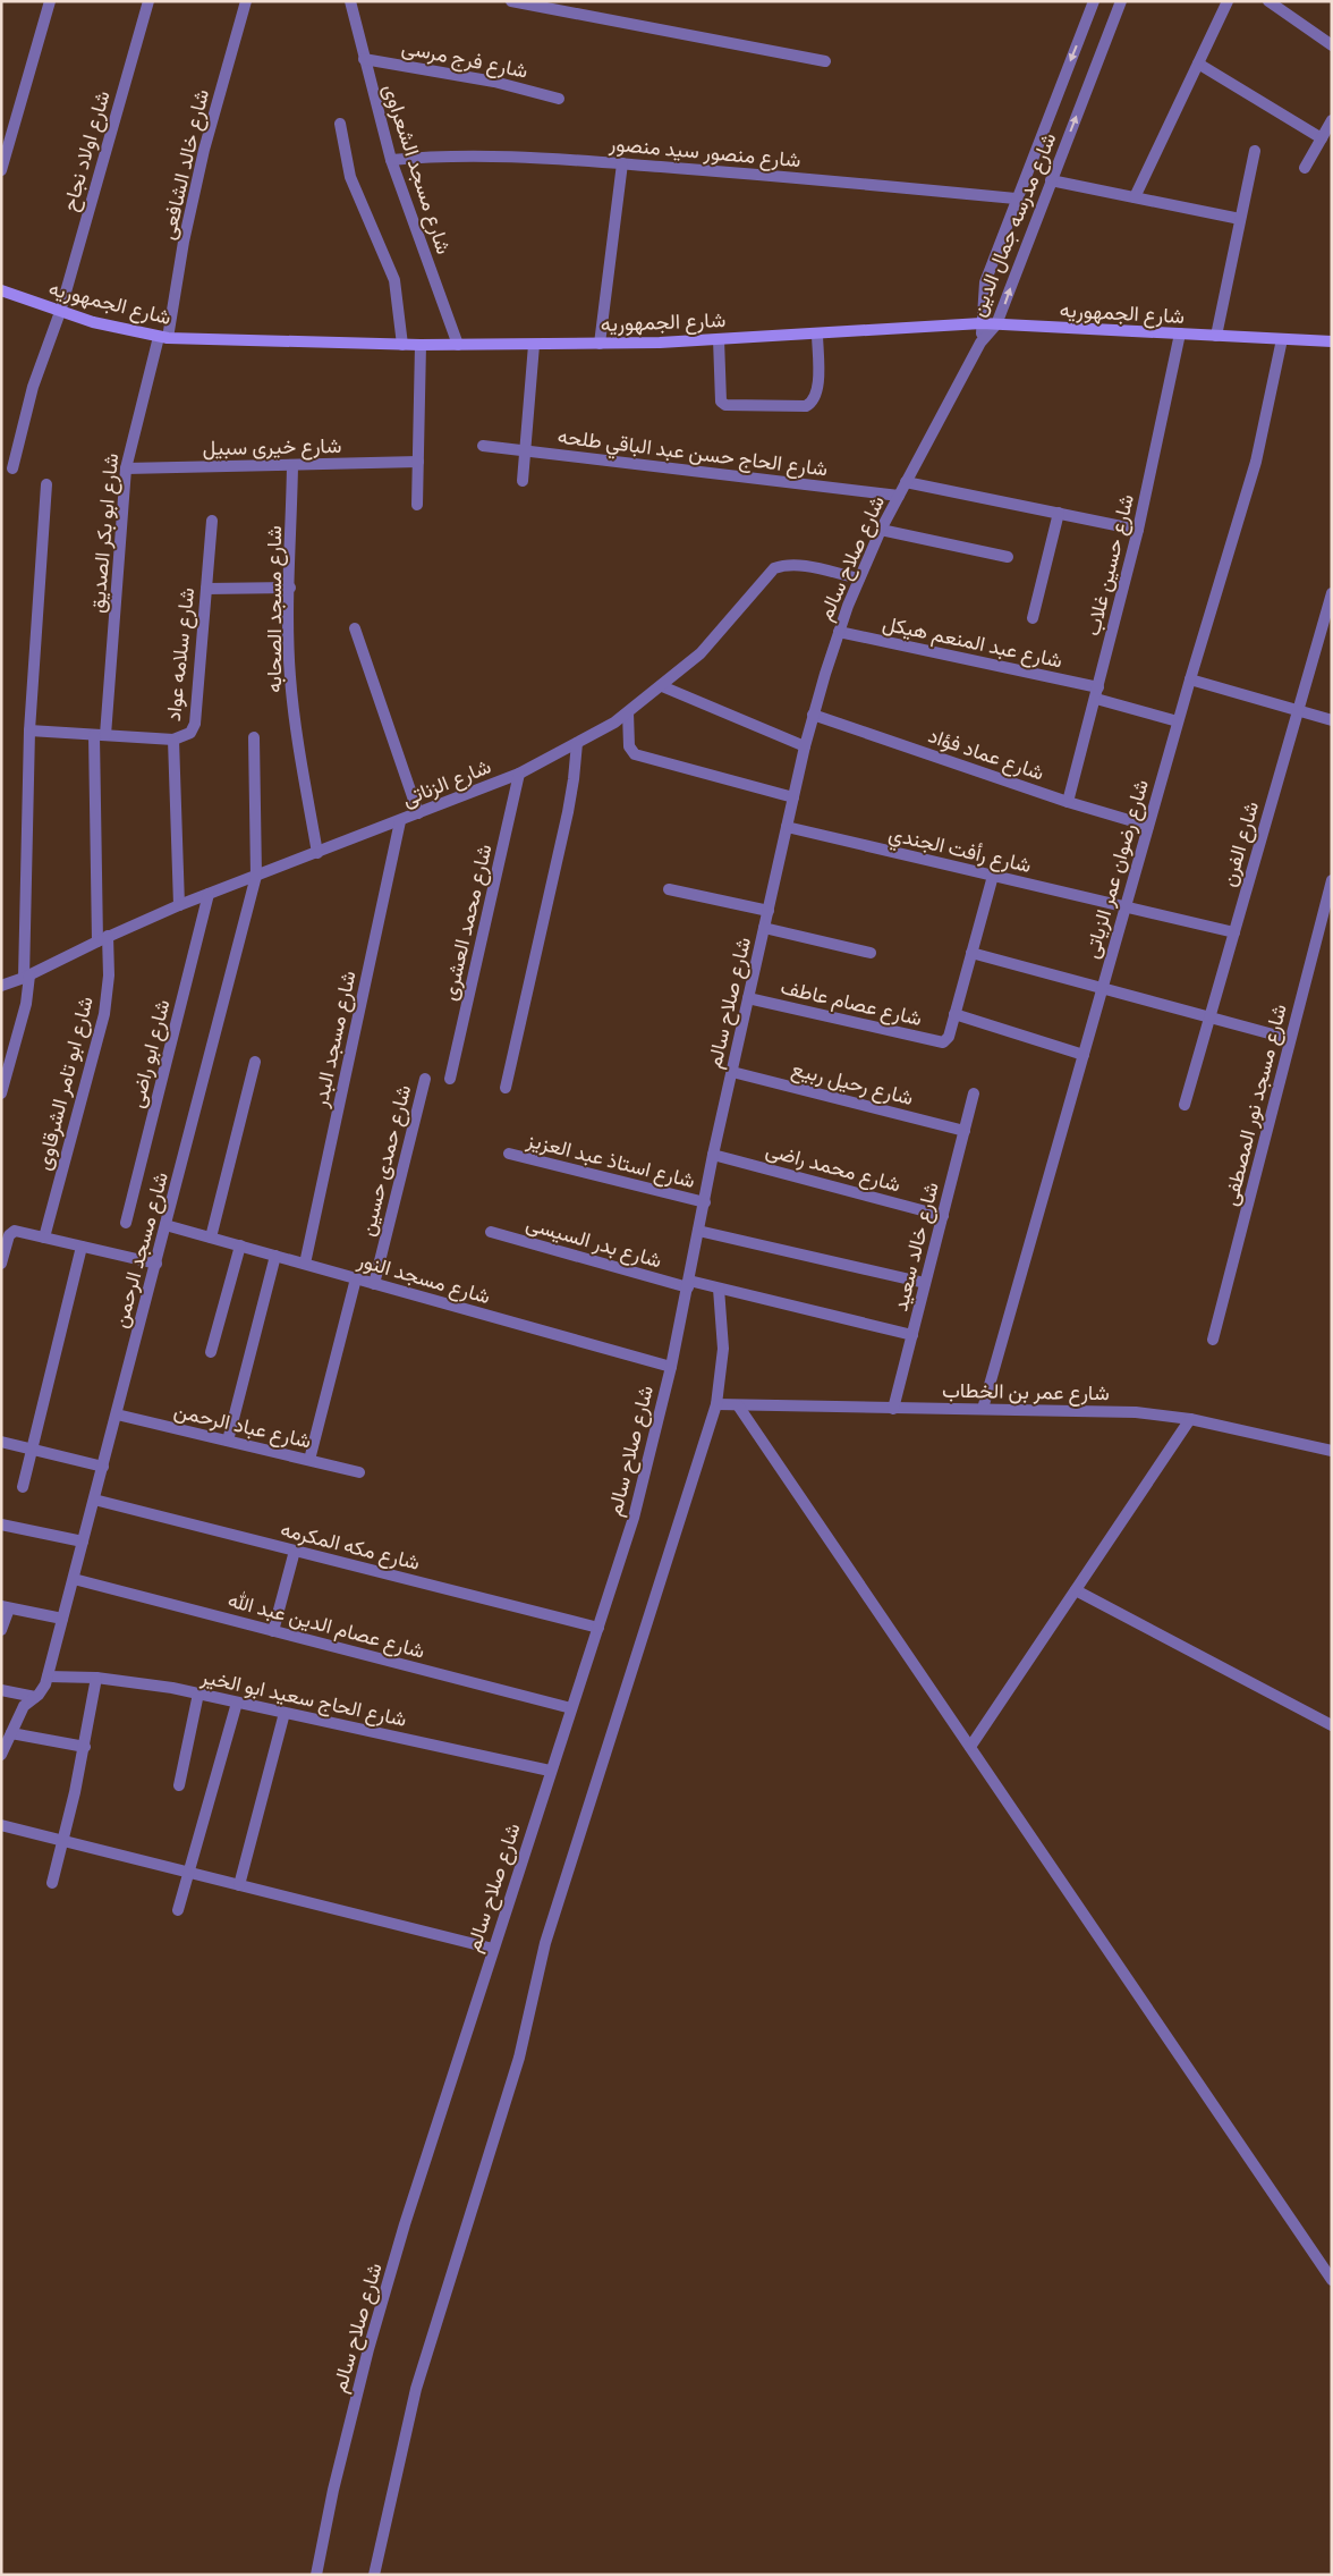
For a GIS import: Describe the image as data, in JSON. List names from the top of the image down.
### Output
{
  "streets": {
    "main road": ["شارع الجمهوريه"],
    "street": [
      "شارع فرج مرسى",
      "شارع اولاد نجاح",
      "شارع منصور سيد منصور",
      "شارع خالد الشافعى",
      "شارع مسجد الشعراوى",
      "شارع مدرسه جمال الدين",
      "شارع خيرى سبيل",
      "شارع الحاج حسن عبد الباقي طلحه",
      "شارع ابو بكر الصديق",
      "شارع صلاح سالم",
      "شارع حسين غلاب",
      "شارع مسجد الصحابه",
      "شارع عبد المنعم هيكل",
      "شارع سلامه عواد",
      "شارع عماد فؤاد",
      "شارع الزناتى",
      "شارع الفرن",
      "شارع رأفت الجندي",
      "شارع رضوان عمر الزياتى",
      "شارع محمد العشرى",
      "شارع عصام عاطف",
      "شارع مسجد البدر",
      "شارع ابو راضى",
      "شارع ابو تامر الشرقاوى",
      "شارع رحيل ربيع",
      "شارع مسجد نور المصطفى",
      "شارع حمدى حسين",
      "شارع استاذ عبد العزيز",
      "شارع محمد راضى",
      "شارع بدر السيسى",
      "شارع خالد سعيد",
      "شارع مسجد الرحمن",
      "شارع مسجد النور",
      "شارع عمر بن الخطاب",
      "شارع عباد الرحمن",
      "شارع مكه المكرمه",
      "شارع عصام الدين عبد الله",
      "شارع الحاج سعيد ابو الخير"
    ]
  },
  "crossings": [
    ["شارع فرج مرسى", "شارع مسجد الشعراوى"],
    ["شارع اولاد نجاح", "شارع الجمهوريه"],
    ["شارع منصور سيد منصور", "شارع مسجد الشعراوى"],
    ["شارع منصور سيد منصور", "شارع مدرسه جمال الدين"],
    ["شارع خالد الشافعى", "شارع الجمهوريه"],
    ["شارع خالد الشافعى", "شارع ابو بكر الصديق"],
    ["شارع مسجد الشعراوى", "شارع الجمهوريه"],
    ["شارع مدرسه جمال الدين", "شارع الجمهوريه"],
    ["شارع مدرسه جمال الدين", "شارع صلاح سالم"],
    ["شارع الجمهوريه", "شارع ابو بكر الصديق"],
    ["شارع الجمهوريه", "شارع حسين غلاب"],
    ["شارع الجمهوريه", "شارع رضوان عمر الزياتى"],
    ["شارع خيرى سبيل", "شارع ابو بكر الصديق"],
    ["شارع خيرى سبيل", "شارع مسجد الصحابه"],
    ["شارع الحاج حسن عبد الباقي طلحه", "شارع صلاح سالم"],
    ["شارع ابو بكر الصديق", "شارع سلامه عواد"],
    ["شارع ابو بكر الصديق", "شارع الزناتى"],
    ["شارع ابو بكر الصديق", "شارع ابو تامر الشرقاوى"],
    ["شارع صلاح سالم", "شارع عبد المنعم هيكل"],
    ["شارع صلاح سالم", "شارع عماد فؤاد"],
    ["شارع صلاح سالم", "شارع الزناتى"],
    ["شارع صلاح سالم", "شارع رأفت الجندي"],
    ["شارع صلاح سالم", "شارع عصام عاطف"],
    ["شارع صلاح سالم", "شارع رحيل ربيع"],
    ["شارع صلاح سالم", "شارع استاذ عبد العزيز"],
    ["شارع صلاح سالم", "شارع محمد راضى"],
    ["شارع صلاح سالم", "شارع بدر السيسى"],
    ["شارع صلاح سالم", "شارع مسجد النور"],
    ["شارع صلاح سالم", "شارع مكه المكرمه"],
    ["شارع صلاح سالم", "شارع عصام الدين عبد الله"],
    ["شارع صلاح سالم", "شارع الحاج سعيد ابو الخير"],
    ["شارع حسين غلاب", "شارع عبد المنعم هيكل"],
    ["شارع حسين غلاب", "شارع عماد فؤاد"],
    ["شارع مسجد الصحابه", "شارع الزناتى"],
    ["شارع عبد المنعم هيكل", "شارع رضوان عمر الزياتى"],
    ["شارع عماد فؤاد", "شارع رضوان عمر الزياتى"],
    ["شارع الزناتى", "شارع محمد العشرى"],
    ["شارع الزناتى", "شارع مسجد البدر"],
    ["شارع الزناتى", "شارع ابو راضى"],
    ["شارع الزناتى", "شارع ابو تامر الشرقاوى"],
    ["شارع الزناتى", "شارع مسجد الرحمن"],
    ["شارع الفرن", "شارع رأفت الجندي"],
    ["شارع رأفت الجندي", "شارع رضوان عمر الزياتى"],
    ["شارع رضوان عمر الزياتى", "شارع عمر بن الخطاب"],
    ["شارع مسجد البدر", "شارع مسجد النور"],
    ["شارع رحيل ربيع", "شارع خالد سعيد"],
    ["شارع حمدى حسين", "شارع مسجد النور"],
    ["شارع محمد راضى", "شارع خالد سعيد"],
    ["شارع بدر السيسى", "شارع خالد سعيد"],
    ["شارع خالد سعيد", "شارع عمر بن الخطاب"],
    ["شارع مسجد الرحمن", "شارع مسجد النور"],
    ["شارع مسجد الرحمن", "شارع عباد الرحمن"],
    ["شارع مسجد الرحمن", "شارع مكه المكرمه"],
    ["شارع مسجد الرحمن", "شارع عصام الدين عبد الله"],
    ["شارع مسجد الرحمن", "شارع الحاج سعيد ابو الخير"]
  ]
}
